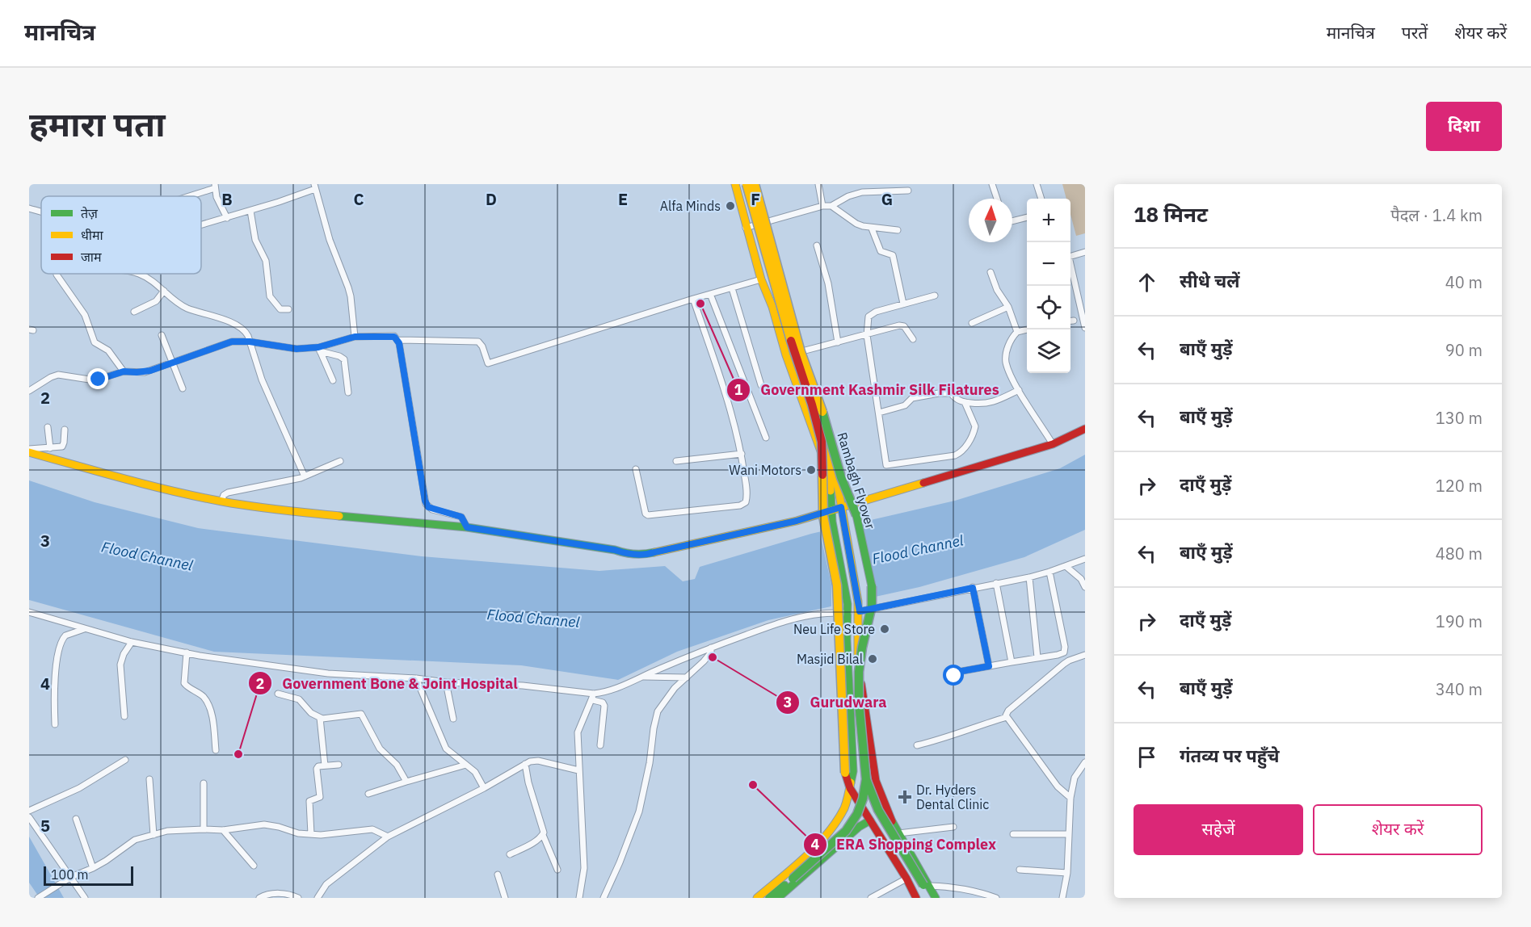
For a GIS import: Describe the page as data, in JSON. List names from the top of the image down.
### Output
{
  "streets": {
    "main road": ["Rambagh Flyover"]
  },
  "water": ["Flood Channel"],
  "places": {
    "other": [
      "Alfa Minds",
      "Government Kashmir Silk Filatures",
      "Wani Motors",
      "Neu Life Store",
      "Gurudwara",
      "Masjid Bilal",
      "Government Bone & Joint Hospital",
      "ERA Shopping Complex"
    ],
    "health": ["Dr. Hyders Dental Clinic"]
  },
  "legend": ["तेज़", "धीमा", "जाम"],
  "scale_bar": "100 m",
  "north": "top",
  "page": {
    "header": "मानचित्र",
    "nav": ["मानचित्र", "परतें", "शेयर करें"],
    "title": "हमारा पता",
    "buttons": [
      "दिशा",
      ["सहेजें", "शेयर करें"]
    ],
    "heading": ["18 मिनट", "पैदल · 1.4 km"],
    "map_buttons": ["+", "−"],
    "list": [
      ["सीधे चलें", "40 m"],
      ["बाएँ मुड़ें", "90 m"],
      ["बाएँ मुड़ें", "130 m"],
      ["दाएँ मुड़ें", "120 m"],
      ["बाएँ मुड़ें", "480 m"],
      ["दाएँ मुड़ें", "190 m"],
      ["बाएँ मुड़ें", "340 m"],
      "गंतव्य पर पहुँचे"
    ],
    "scale": "100 m"
  },
  "grid": {
    "columns": [
      "B",
      "C",
      "D",
      "E",
      "F",
      "G"
    ],
    "rows": [
      "2",
      "3",
      "4",
      "5"
    ]
  }
}
